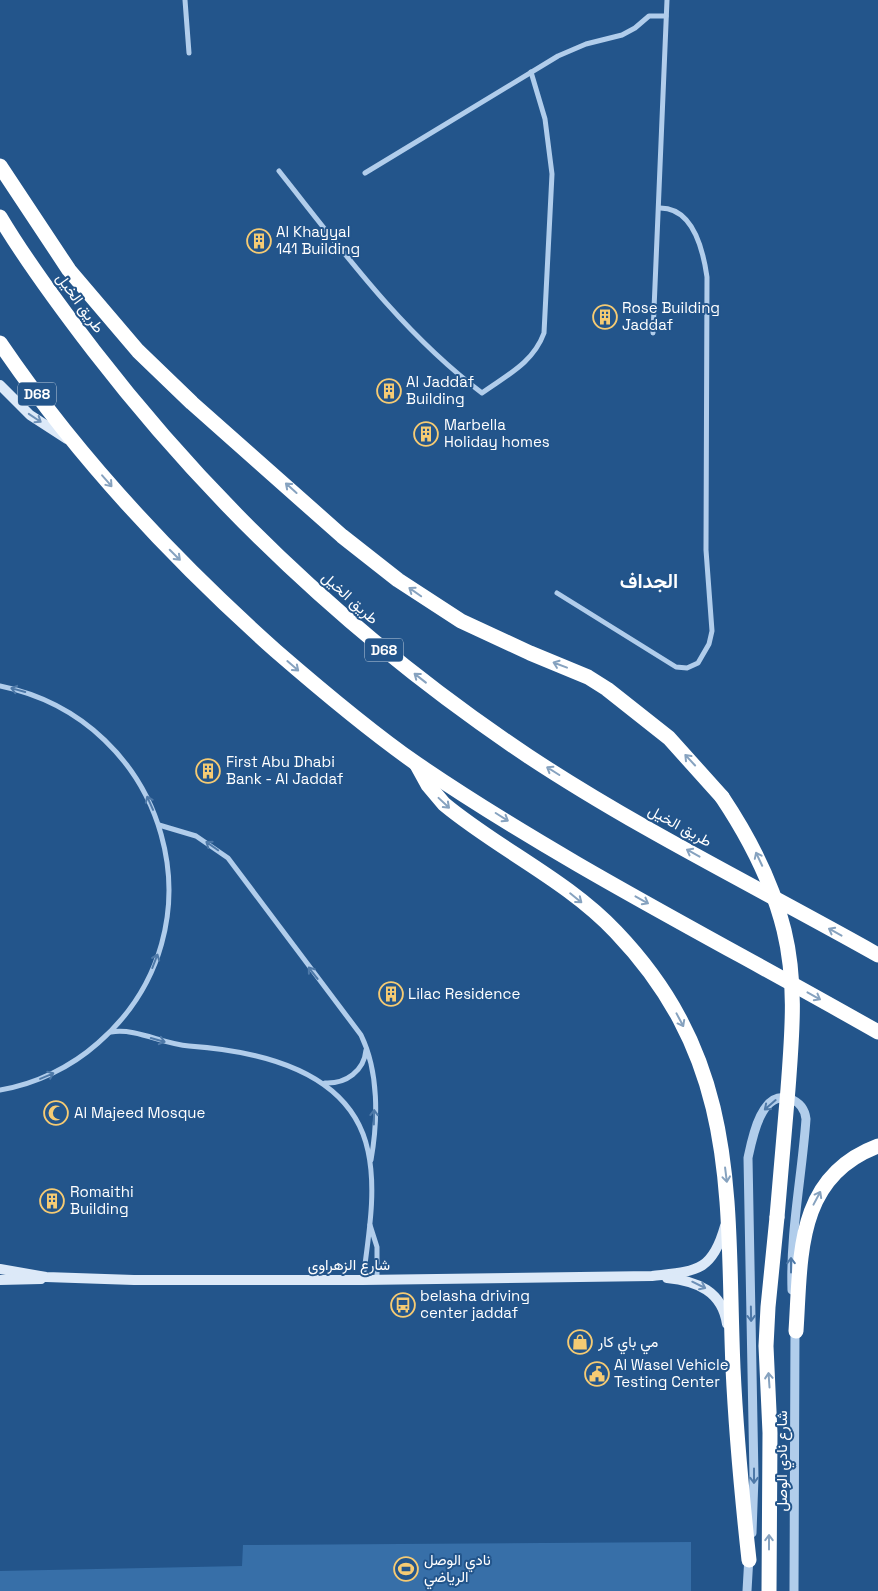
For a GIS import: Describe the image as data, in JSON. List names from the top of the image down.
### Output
{
  "streets": {
    "highway": ["طريق الخيل", "D68"],
    "main road": ["شارع الزهراوى"],
    "street": ["شارع نادي الوصل"]
  },
  "districts": ["الجداف"],
  "places": {
    "building": [
      "Al Khayyal 141 Building",
      "Rose Building Jaddaf",
      "Al Jaddaf Building",
      "Marbella Holiday homes",
      "First Abu Dhabi Bank - Al Jaddaf",
      "Lilac Residence",
      "Romaithi Building"
    ],
    "mosque": ["Al Majeed Mosque"],
    "bus stop": ["belasha driving center jaddaf"],
    "shop": ["مي باي كار"],
    "public building": ["Al Wasel Vehicle Testing Center"],
    "sports": ["نادي الوصل الرياضي"]
  }
}
